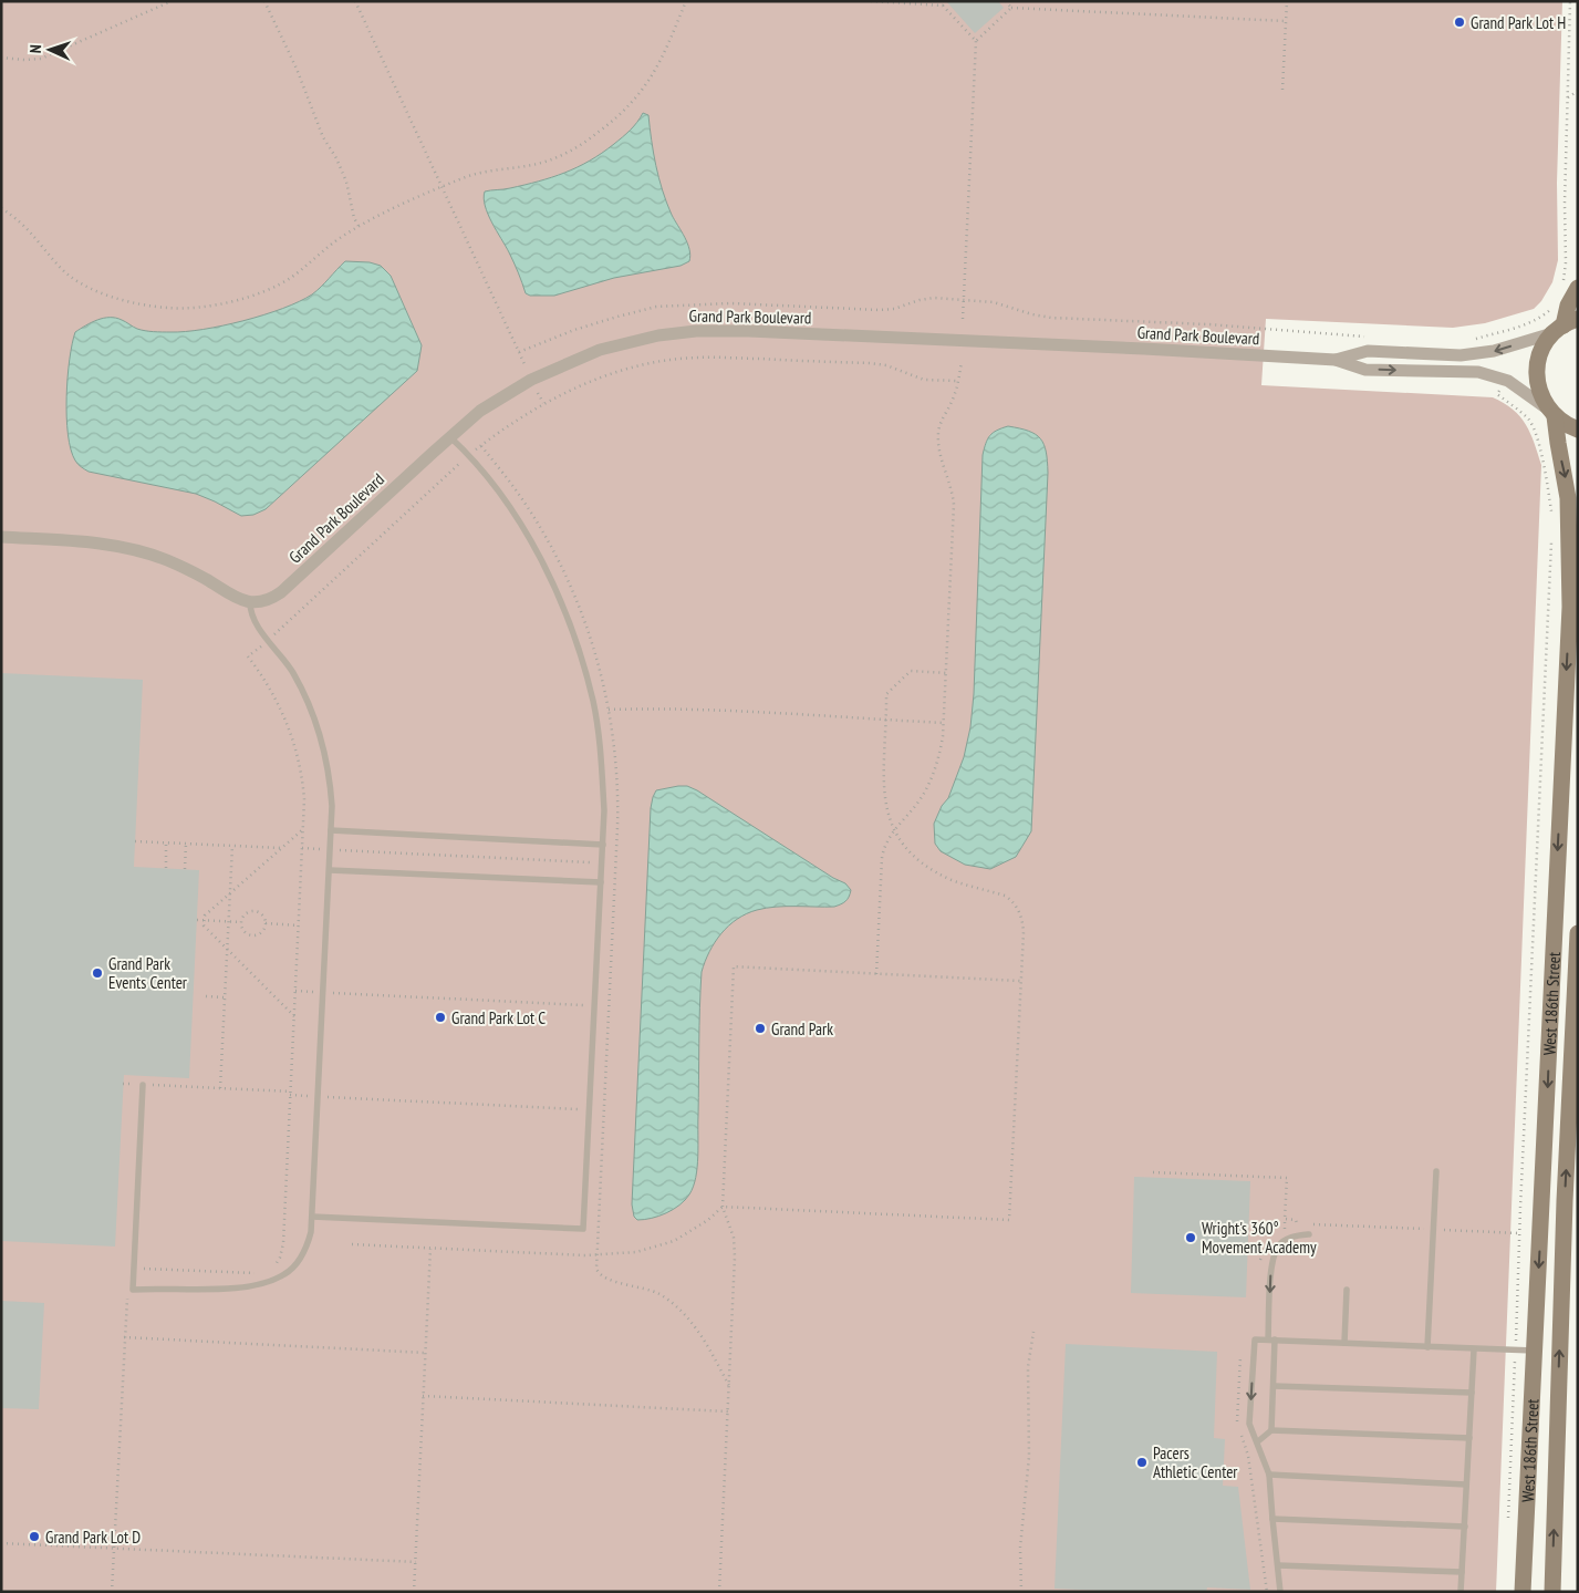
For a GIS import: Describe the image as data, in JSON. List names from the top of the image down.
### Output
{
  "streets": {
    "street": ["Grand Park Boulevard", "West 186th Street"]
  },
  "crossings": [
    ["Grand Park Boulevard", "West 186th Street"]
  ],
  "places": [
    "Grand Park Lot H",
    "Grand Park Events Center",
    "Grand Park Lot C",
    "Grand Park",
    "Wright's 360° Movement Academy",
    "Pacers Athletic Center",
    "Grand Park Lot D"
  ],
  "north": "left"
}
